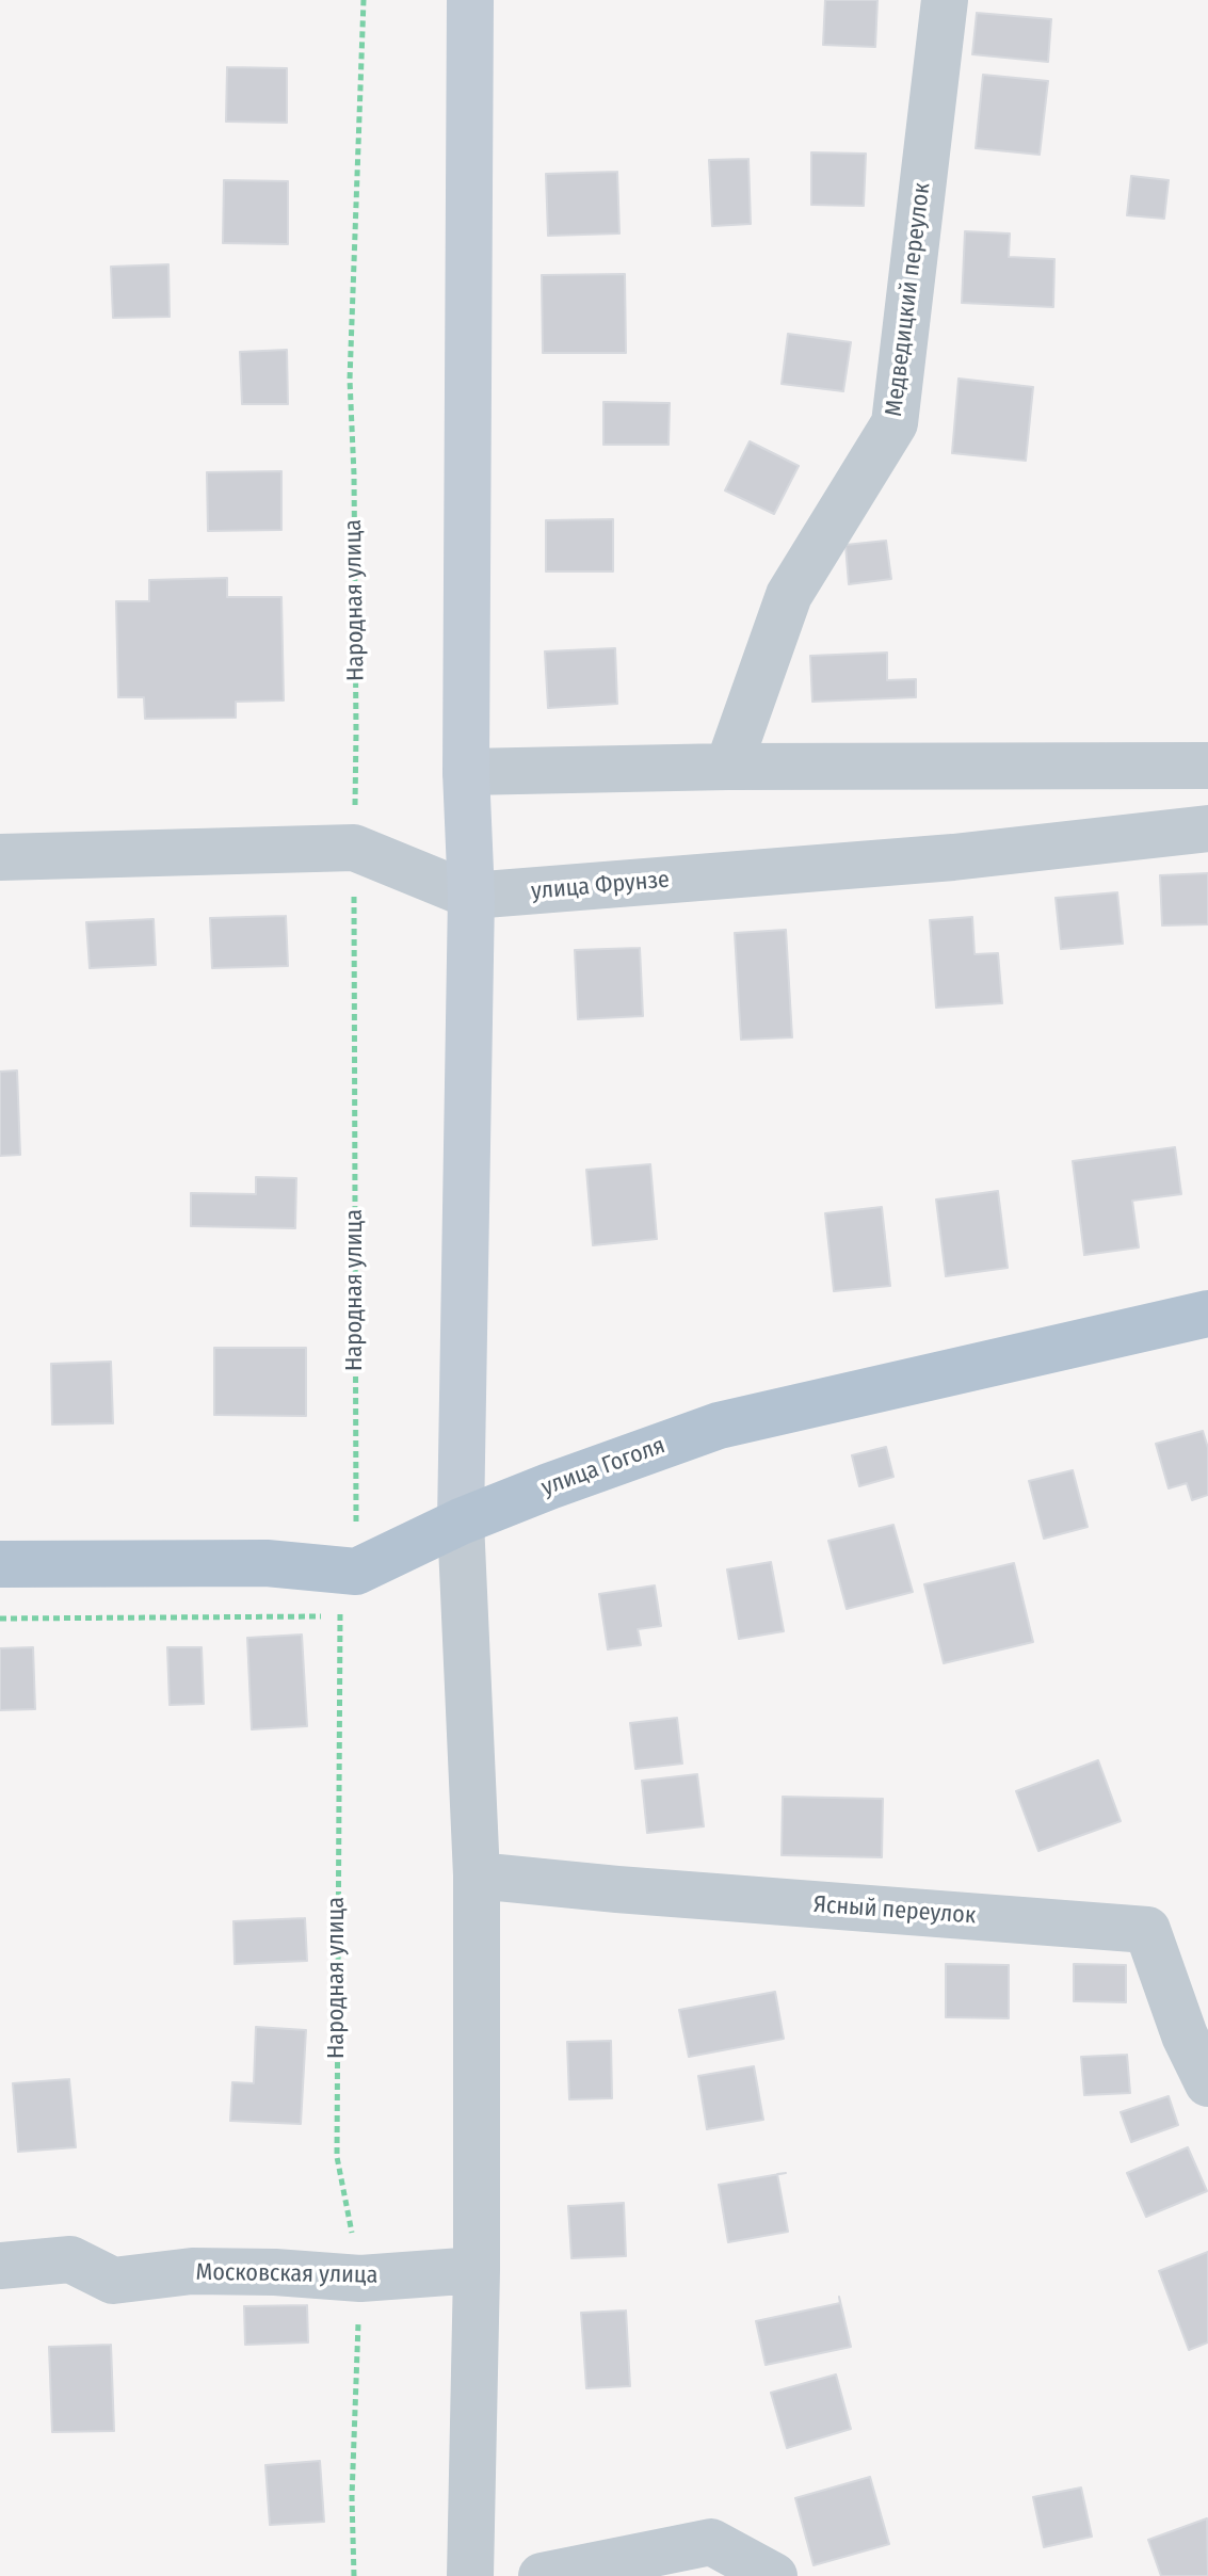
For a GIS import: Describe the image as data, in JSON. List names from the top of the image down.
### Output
{
  "streets": {
    "main road": ["улица Гоголя"],
    "street": [
      "Медведицкий переулок",
      "улица Фрунзе",
      "Ясный переулок",
      "Московская улица"
    ],
    "path": ["Народная улица"]
  },
  "crossings": [
    ["Народная улица", "улица Фрунзе"],
    ["Народная улица", "улица Гоголя"],
    ["Народная улица", "Московская улица"]
  ]
}
